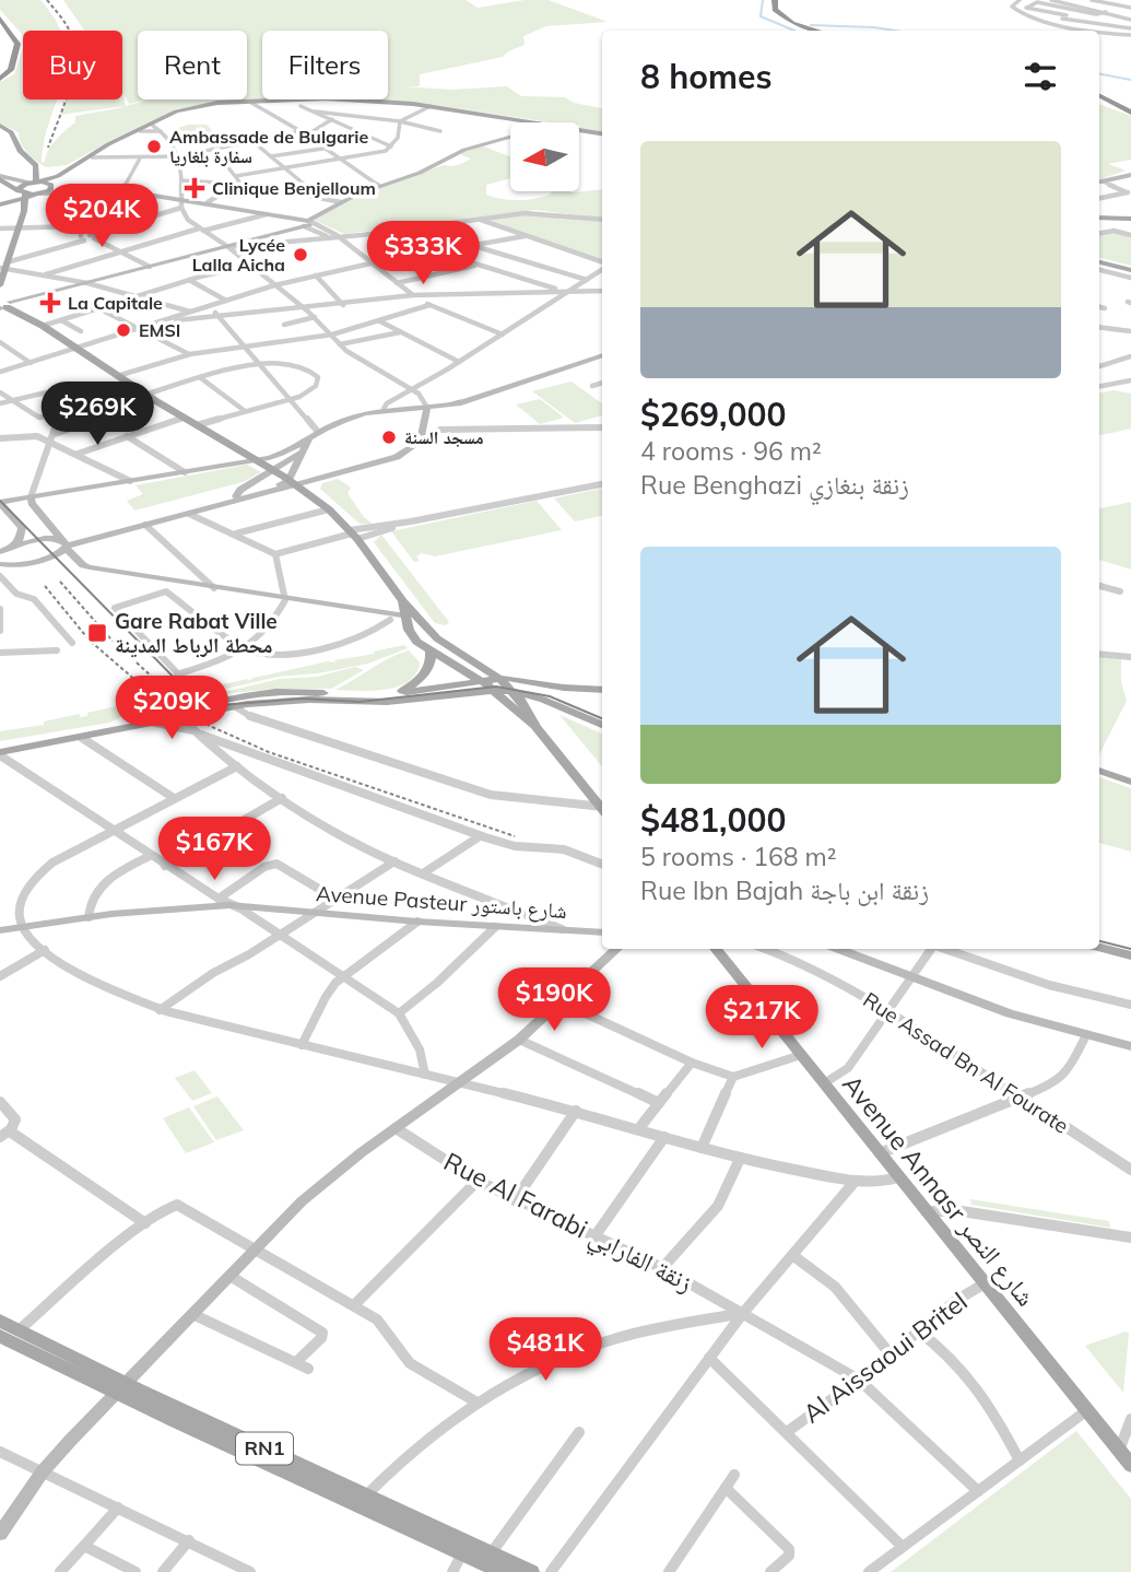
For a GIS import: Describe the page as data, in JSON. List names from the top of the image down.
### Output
{
  "streets": {
    "main road": ["Avenue Annasr شارع النصر", "RN1"],
    "street": [
      "Avenue Pasteur شارع باستور",
      "Rue Assad Bn Al Fourate",
      "Rue Al Farabi زنقة الفارابي",
      "Al Aissaoui Britel"
    ]
  },
  "crossings": [
    ["Avenue Annasr شارع النصر", "Al Aissaoui Britel"],
    ["Rue Al Farabi زنقة الفارابي", "Al Aissaoui Britel"]
  ],
  "places": {
    "other": [
      "Ambassade de Bulgarie سفارة بلغاريا",
      "Lycée Lalla Aicha",
      "EMSI",
      "مسجد السنة"
    ],
    "health": ["Clinique Benjelloum", "La Capitale"],
    "transit": ["Gare Rabat Ville محطة الرباط المدينة"]
  },
  "north": "left",
  "page": {
    "chip": ["Buy", "Rent", "Filters"],
    "heading": "8 homes",
    "list": [
      {
        "name": "$269,000",
        "note": "4 rooms · 96 m² · Rue Benghazi زنقة بنغازي"
      },
      {
        "name": "$481,000",
        "note": "5 rooms · 168 m² · Rue Ibn Bajah زنقة ابن باجة"
      }
    ],
    "price": [
      "$204K",
      "$333K",
      "$269K",
      "$209K",
      "$167K",
      "$190K",
      "$217K",
      "$481K"
    ]
  }
}
